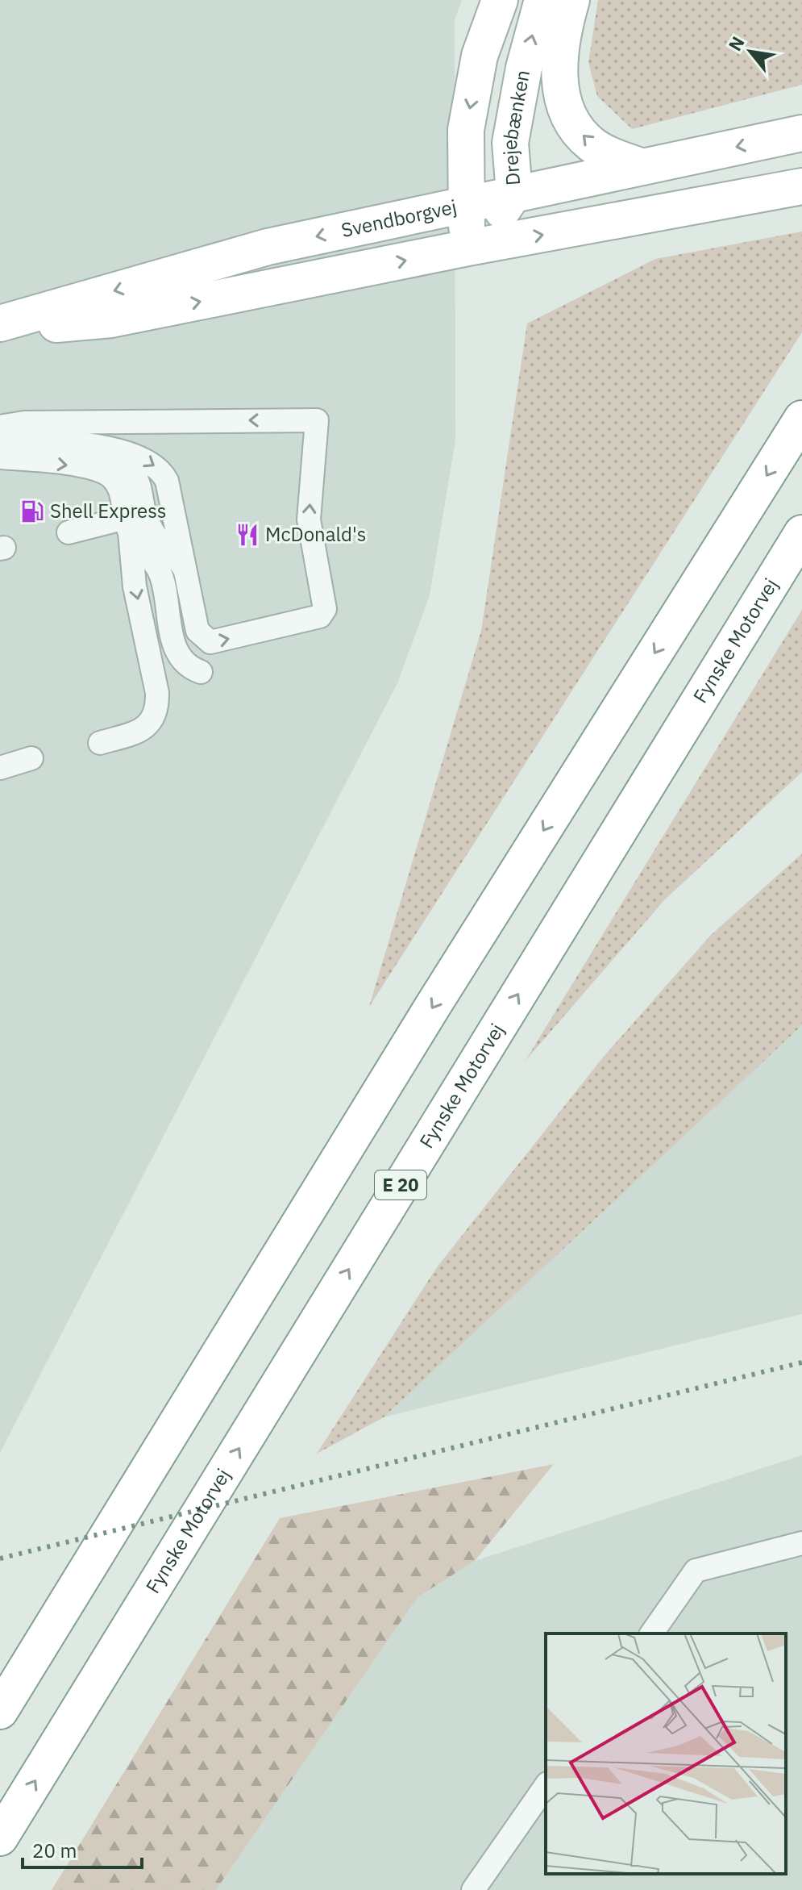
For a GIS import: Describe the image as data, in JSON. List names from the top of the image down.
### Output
{
  "streets": {
    "main road": [
      "Drejebænken",
      "Svendborgvej",
      "Fynske Motorvej",
      "E 20"
    ]
  },
  "crossings": [
    ["Drejebænken", "Svendborgvej"]
  ],
  "places": {
    "fuel station": ["Shell Express"],
    "restaurant": ["McDonald's"]
  },
  "scale_bar": "20 m",
  "north": "top left"
}
